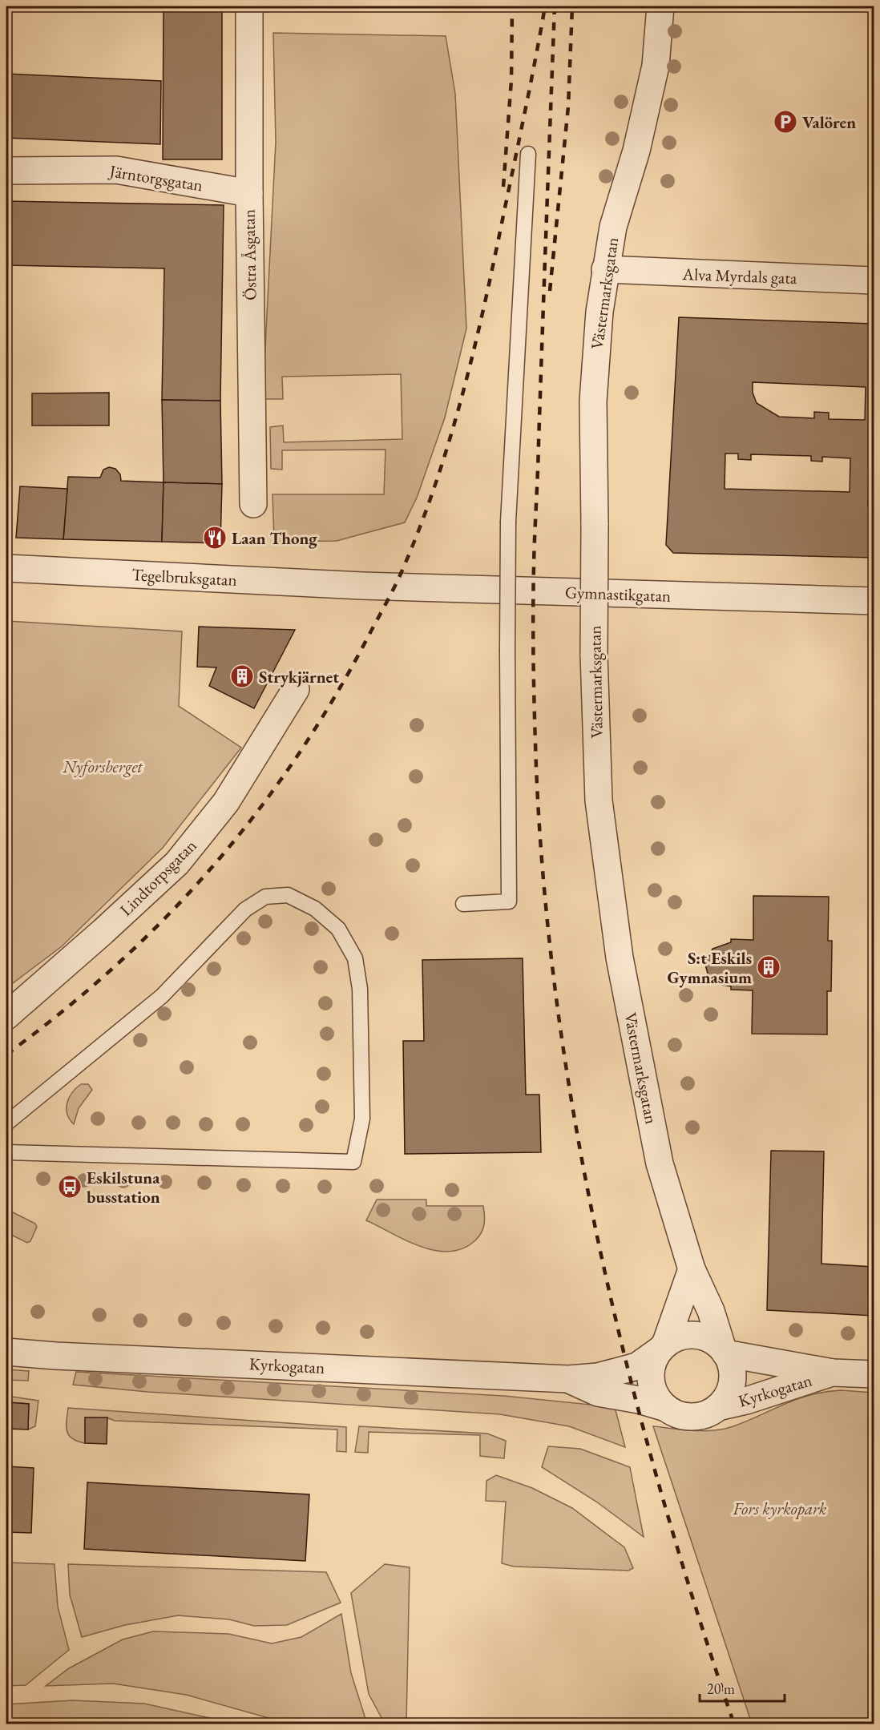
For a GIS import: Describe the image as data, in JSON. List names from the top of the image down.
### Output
{
  "streets": {
    "street": [
      "Järntorgsgatan",
      "Östra Åsgatan",
      "Alva Myrdals gata",
      "Västermarksgatan",
      "Tegelbruksgatan",
      "Gymnastikgatan",
      "Lindtorpsgatan",
      "Kyrkogatan"
    ]
  },
  "crossings": [
    ["Järntorgsgatan", "Östra Åsgatan"],
    ["Alva Myrdals gata", "Västermarksgatan"],
    ["Västermarksgatan", "Kyrkogatan"],
    ["Tegelbruksgatan", "Gymnastikgatan"]
  ],
  "parks": ["Nyforsberget", "Fors kyrkopark"],
  "places": {
    "parking": ["Valören"],
    "restaurant": ["Laan Thong"],
    "building": ["Strykjärnet", "S:t Eskils Gymnasium"],
    "bus stop": ["Eskilstuna busstation"]
  },
  "scale_bar": "20 m"
}
